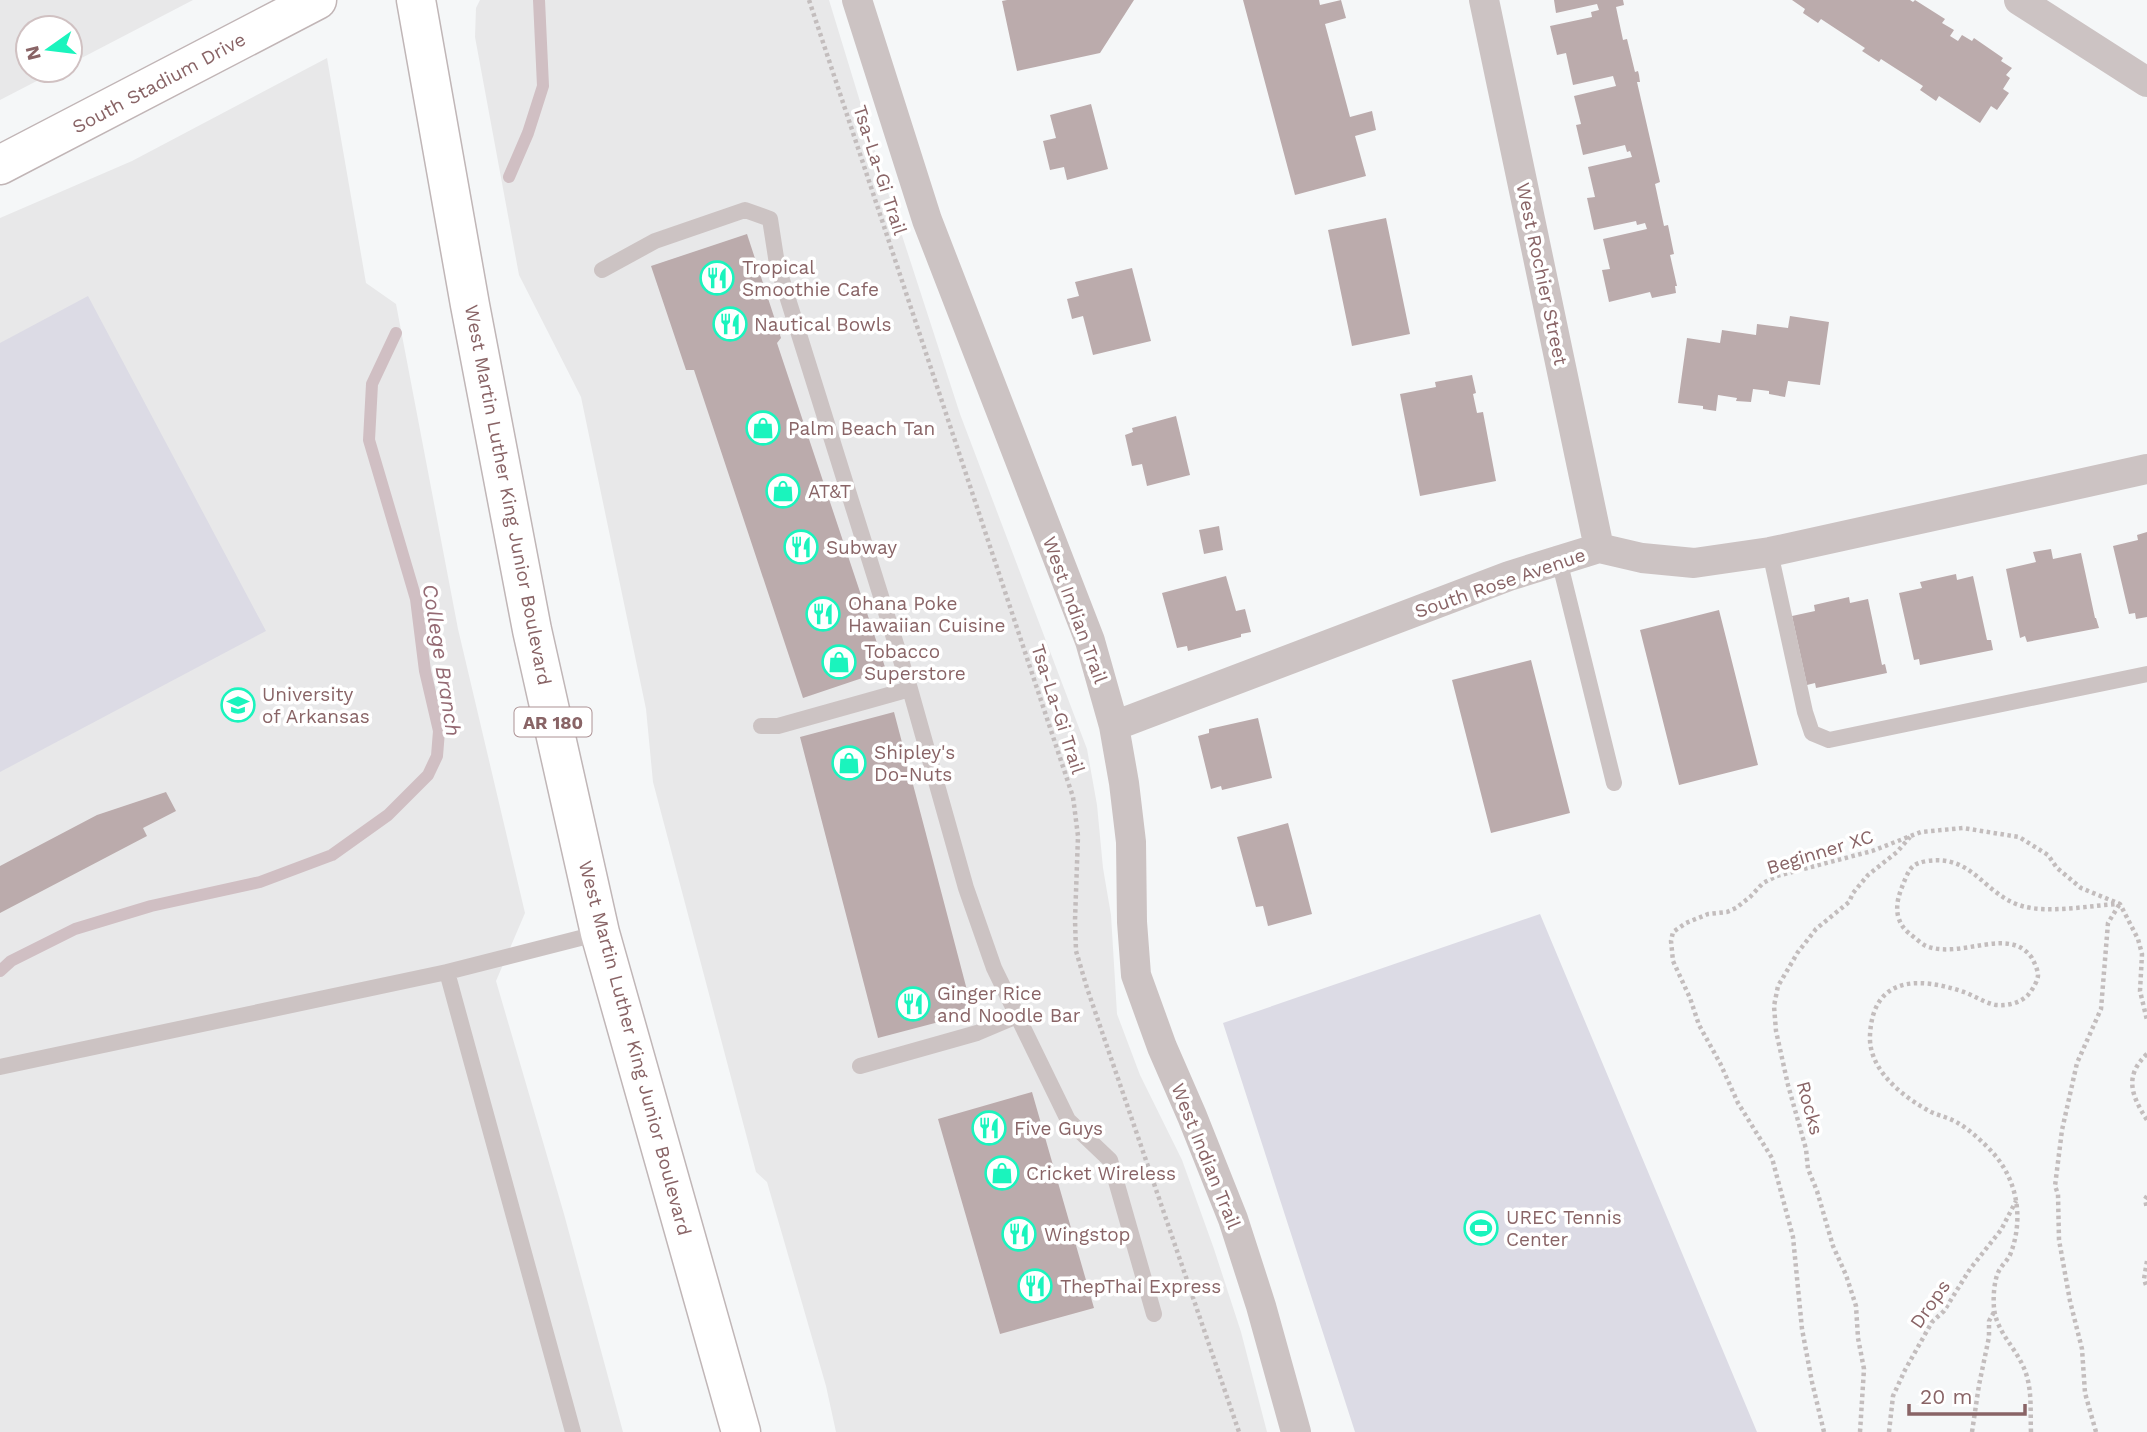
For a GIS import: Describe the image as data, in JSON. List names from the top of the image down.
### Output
{
  "streets": {
    "main road": ["South Stadium Drive", "West Martin Luther King Junior Boulevard", "AR 180"],
    "street": ["West Rochier Street", "South Rose Avenue", "West Indian Trail"],
    "path": [
      "Tsa-La-Gi Trail",
      "Beginner XC",
      "Rocks",
      "Drops"
    ]
  },
  "crossings": [
    ["West Rochier Street", "South Rose Avenue"],
    ["South Rose Avenue", "West Indian Trail"],
    ["Beginner XC", "Rocks"]
  ],
  "water": ["College Branch"],
  "places": {
    "restaurant": [
      "Tropical Smoothie Cafe",
      "Nautical Bowls",
      "Subway",
      "Ohana Poke Hawaiian Cuisine",
      "Ginger Rice and Noodle Bar",
      "Five Guys",
      "Wingstop",
      "ThepThai Express"
    ],
    "shop": [
      "Palm Beach Tan",
      "AT&T",
      "Tobacco Superstore",
      "Shipley's Do-Nuts",
      "Cricket Wireless"
    ],
    "school or university": ["University of Arkansas"],
    "sports": ["UREC Tennis Center"]
  },
  "scale_bar": "20 m",
  "north": "left"
}
